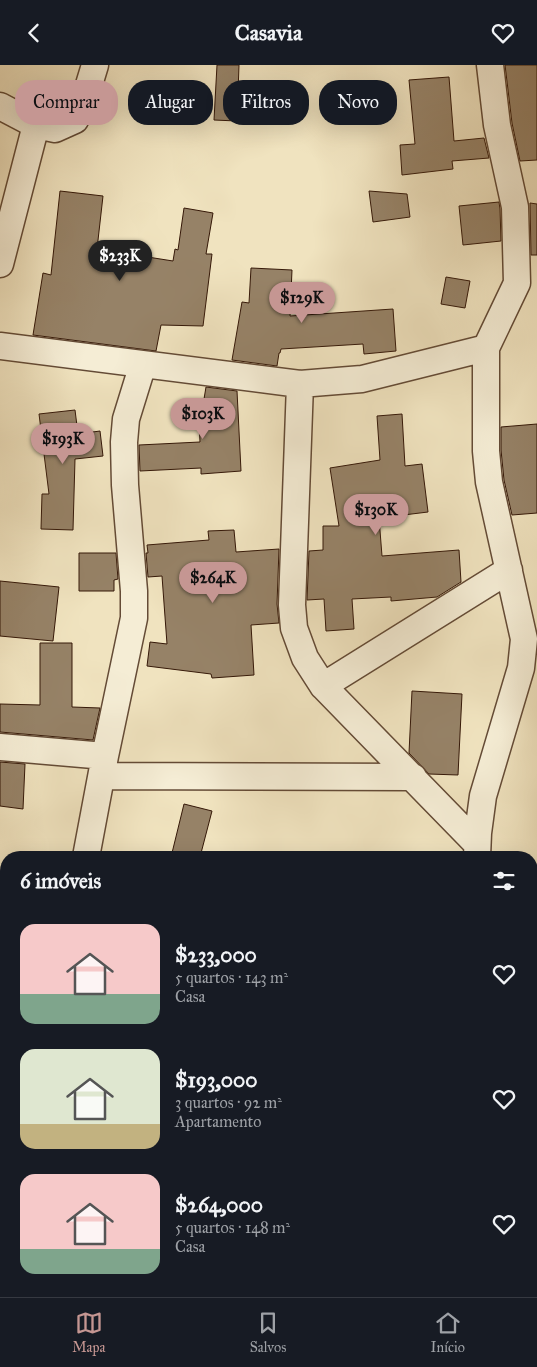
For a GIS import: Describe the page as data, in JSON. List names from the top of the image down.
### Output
{
  "page": {
    "header": "Casavia",
    "chip": [
      "Comprar",
      "Alugar",
      "Filtros",
      "Novo"
    ],
    "price": [
      "$233K",
      "$129K",
      "$103K",
      "$193K",
      "$130K",
      "$264K"
    ],
    "heading": "6 imóveis",
    "list": [
      {
        "name": "$233,000",
        "note": "5 quartos · 143 m² · Casa"
      },
      {
        "name": "$193,000",
        "note": "3 quartos · 92 m² · Apartamento"
      },
      {
        "name": "$264,000",
        "note": "5 quartos · 148 m² · Casa"
      }
    ],
    "tabs": ["Mapa", "Salvos", "Início"]
  }
}
